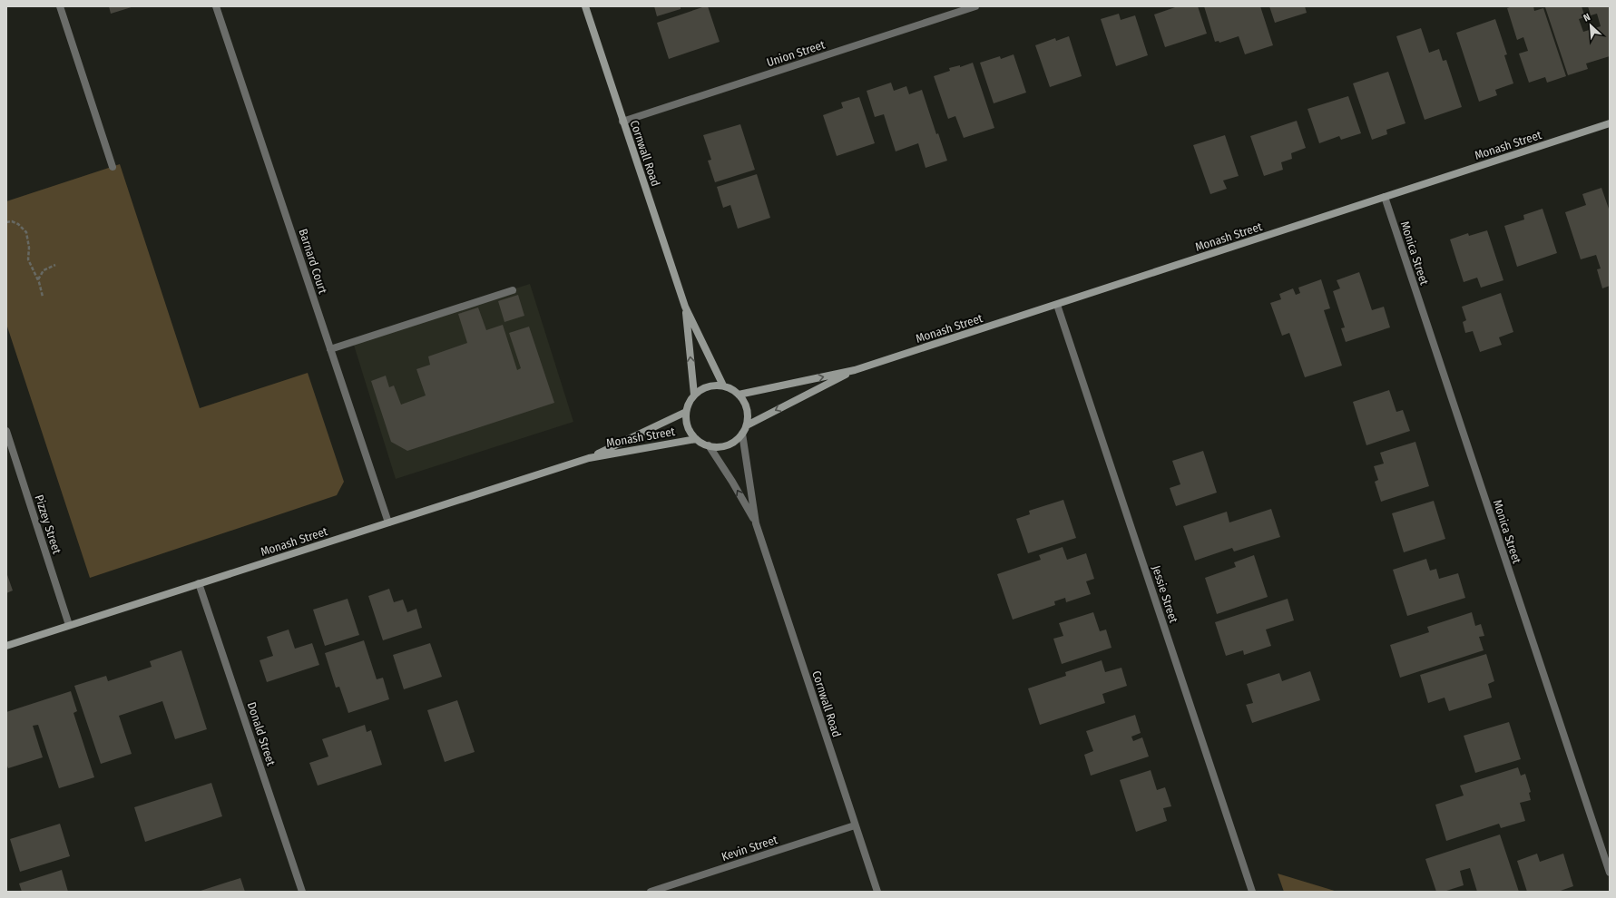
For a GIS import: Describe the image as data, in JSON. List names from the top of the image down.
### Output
{
  "streets": {
    "main road": ["Monash Street", "Cornwall Road"],
    "street": [
      "Union Street",
      "Monica Street",
      "Barnard Court",
      "Pizzey Street",
      "Jessie Street",
      "Donald Street",
      "Kevin Street"
    ]
  },
  "crossings": [
    ["Union Street", "Cornwall Road"],
    ["Monash Street", "Cornwall Road"],
    ["Monash Street", "Monica Street"],
    ["Monash Street", "Barnard Court"],
    ["Monash Street", "Pizzey Street"],
    ["Monash Street", "Jessie Street"],
    ["Monash Street", "Donald Street"],
    ["Cornwall Road", "Kevin Street"]
  ],
  "north": "top left"
}
